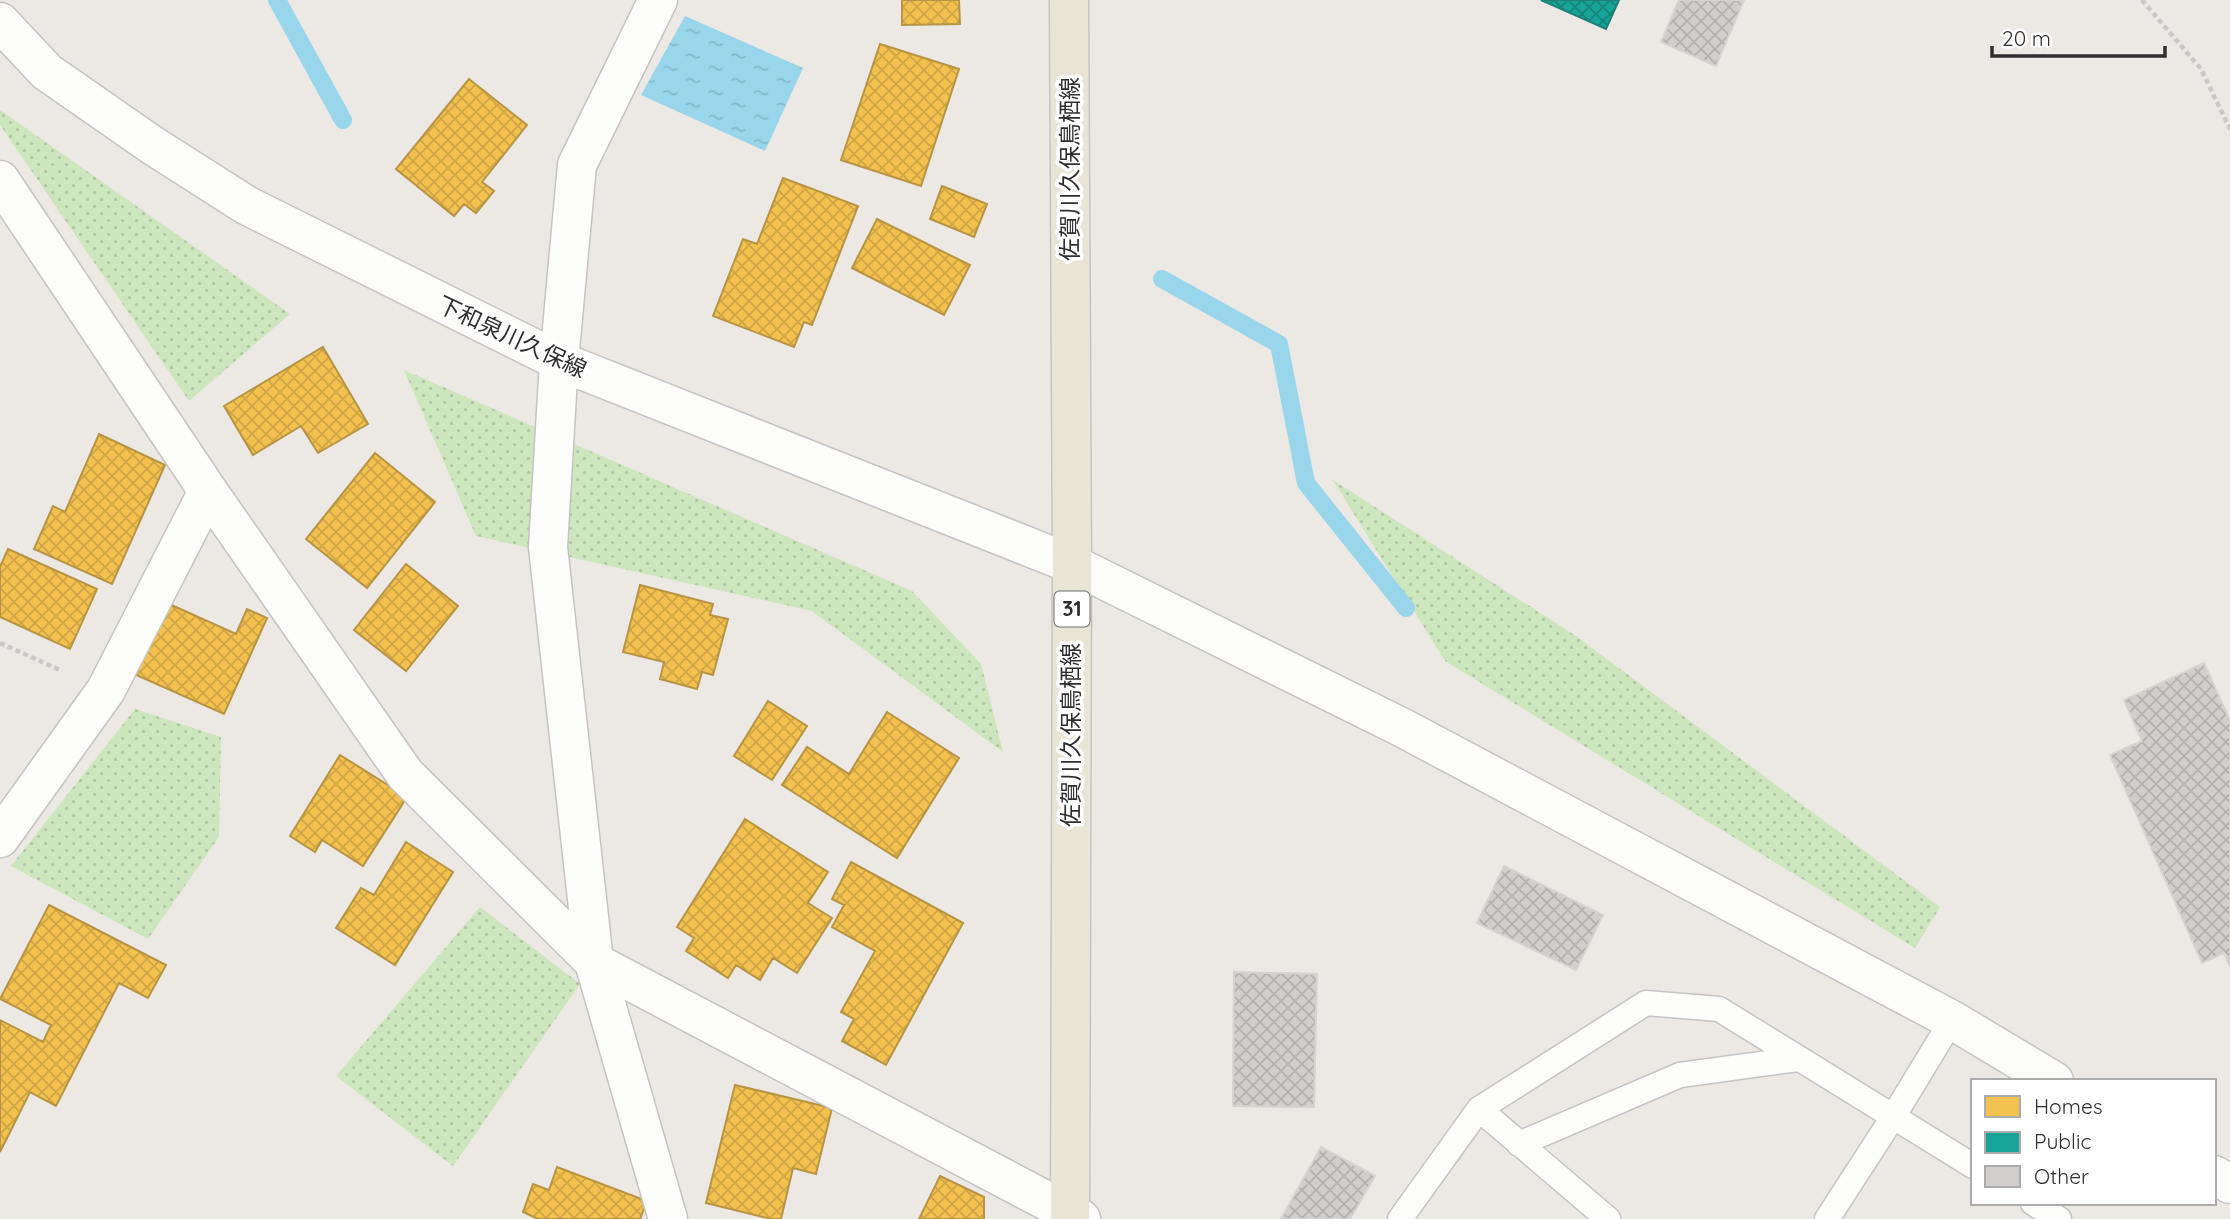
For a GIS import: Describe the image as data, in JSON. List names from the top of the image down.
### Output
{
  "streets": {
    "main road": ["佐賀川久保鳥栖線", "31"],
    "street": ["下和泉川久保線"]
  },
  "crossings": [
    ["佐賀川久保鳥栖線", "下和泉川久保線"]
  ],
  "legend": ["Homes", "Public", "Other"],
  "scale_bar": "20 m"
}
